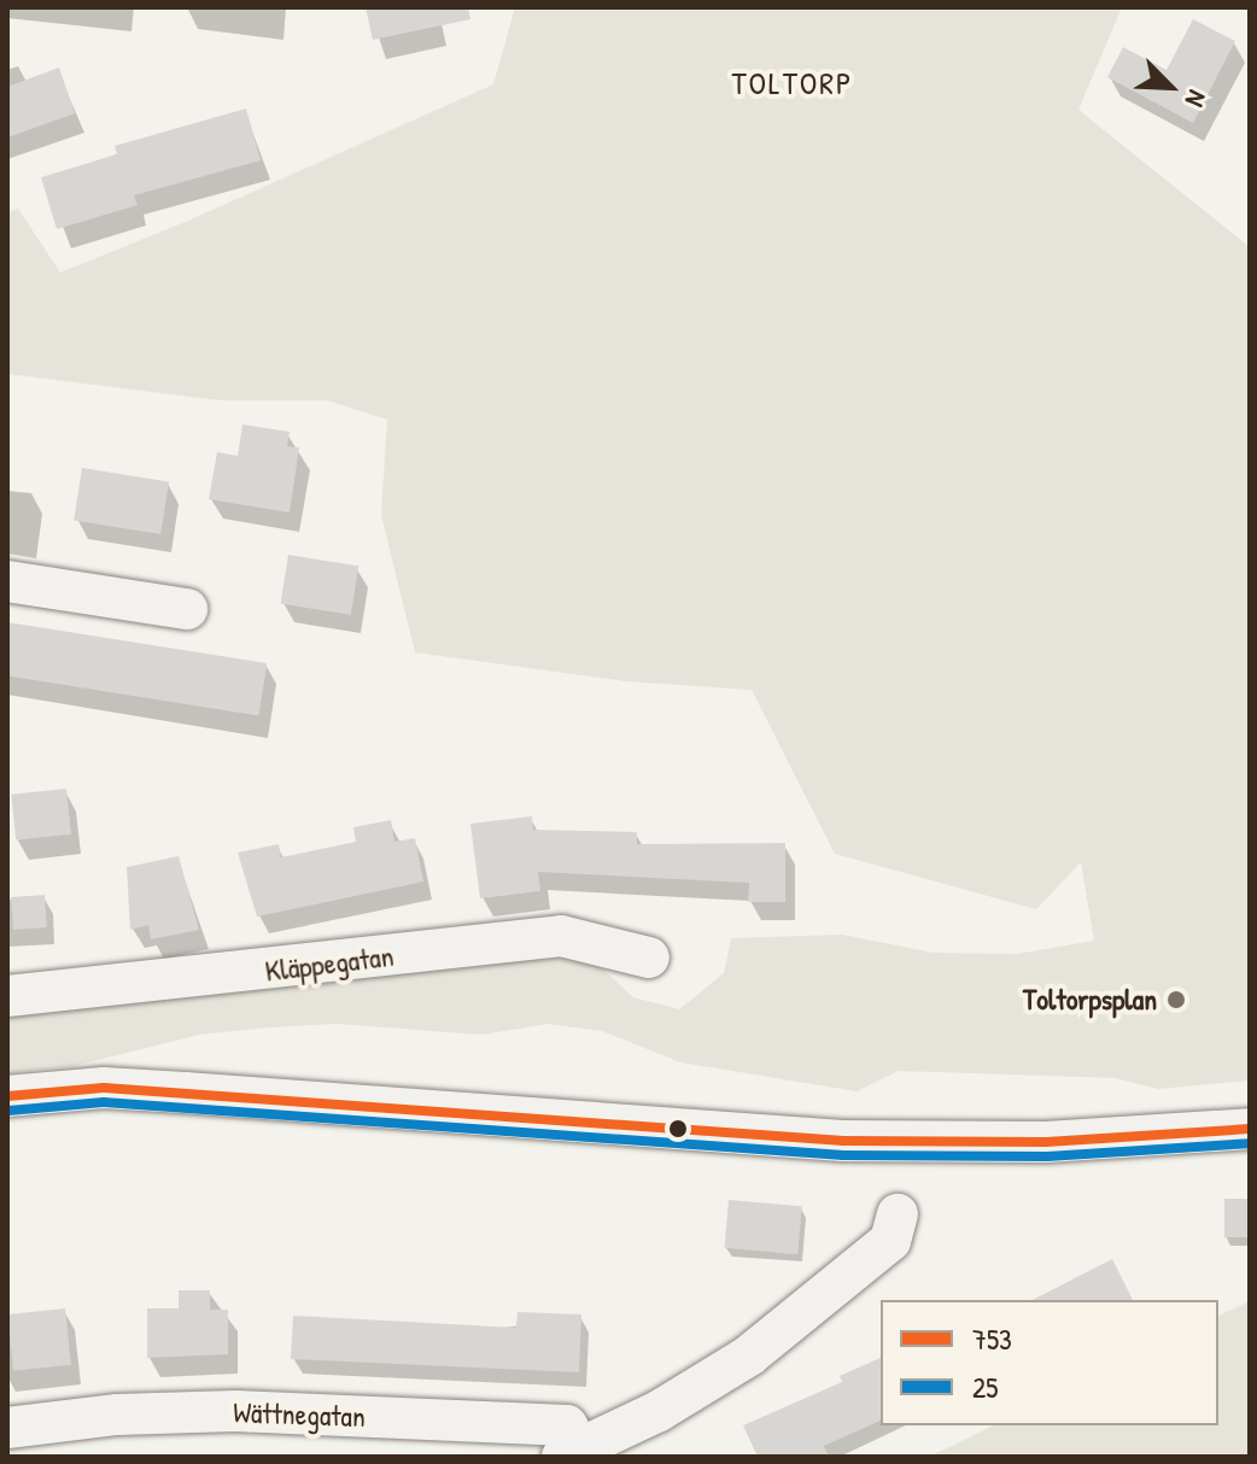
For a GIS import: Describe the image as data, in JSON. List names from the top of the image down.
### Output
{
  "streets": {
    "street": ["Kläppegatan", "Wättnegatan"]
  },
  "districts": ["TOLTORP"],
  "places": ["Toltorpsplan"],
  "lines": ["transit line 753", "transit line 25"],
  "legend": ["753", "25"],
  "north": "bottom right"
}
